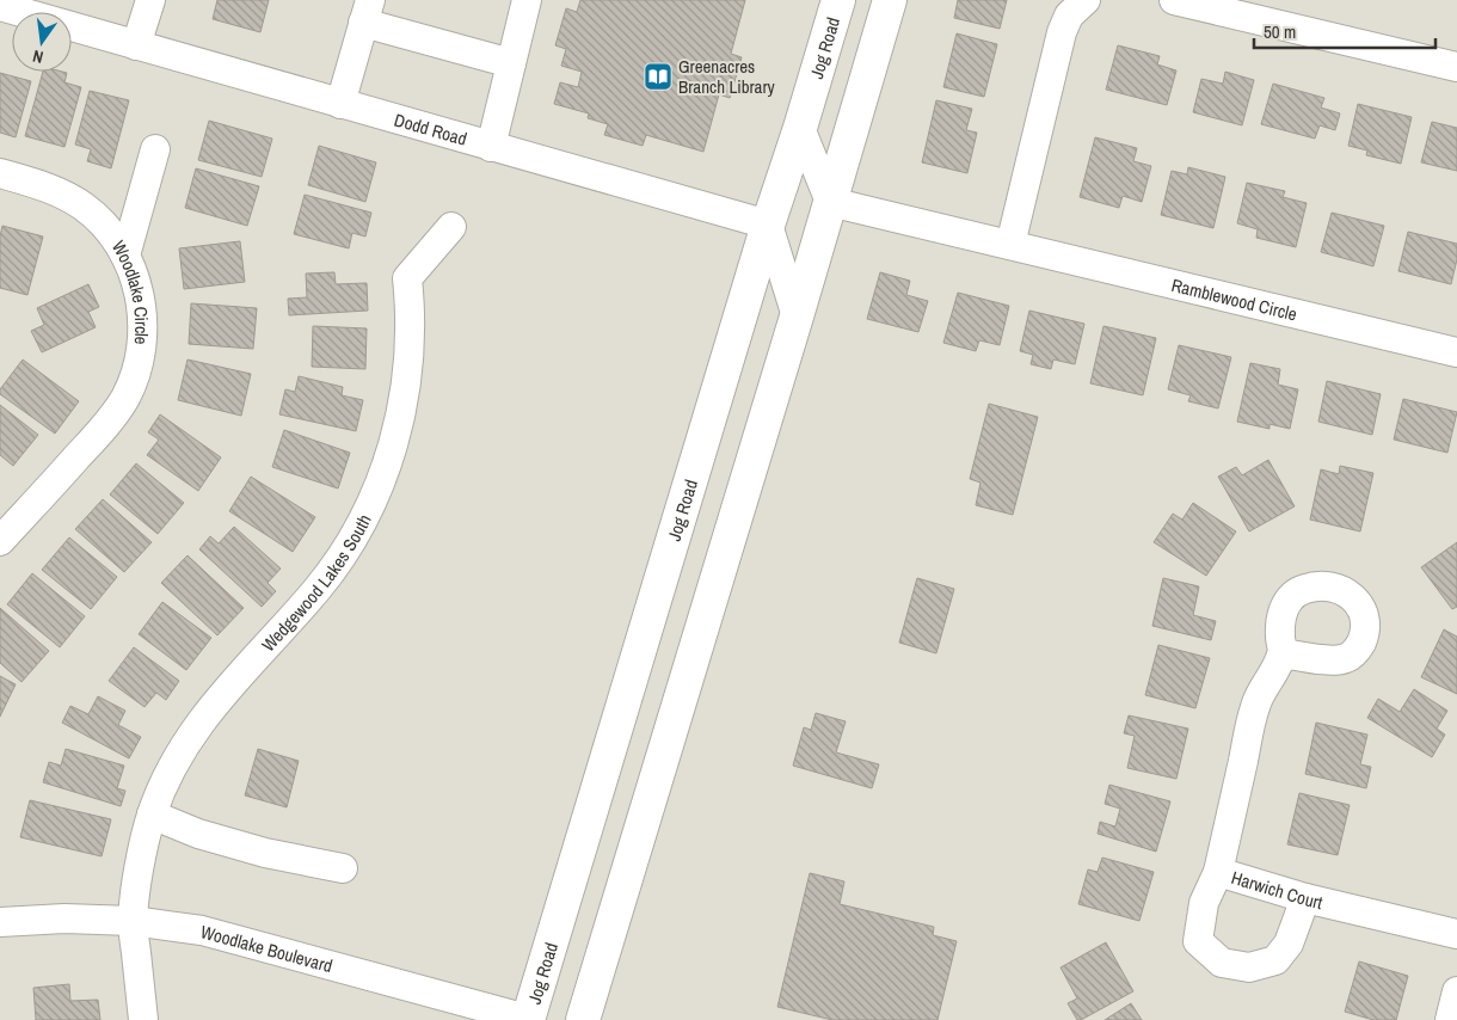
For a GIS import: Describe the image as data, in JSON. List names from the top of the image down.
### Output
{
  "streets": {
    "main road": ["Jog Road"],
    "street": [
      "Dodd Road",
      "Woodlake Circle",
      "Ramblewood Circle",
      "Wedgewood Lakes South",
      "Harwich Court",
      "Woodlake Boulevard"
    ]
  },
  "crossings": [
    ["Jog Road", "Dodd Road"],
    ["Jog Road", "Woodlake Boulevard"],
    ["Wedgewood Lakes South", "Woodlake Boulevard"]
  ],
  "places": {
    "library": ["Greenacres Branch Library"]
  },
  "scale_bar": "50 m",
  "north": "bottom"
}
